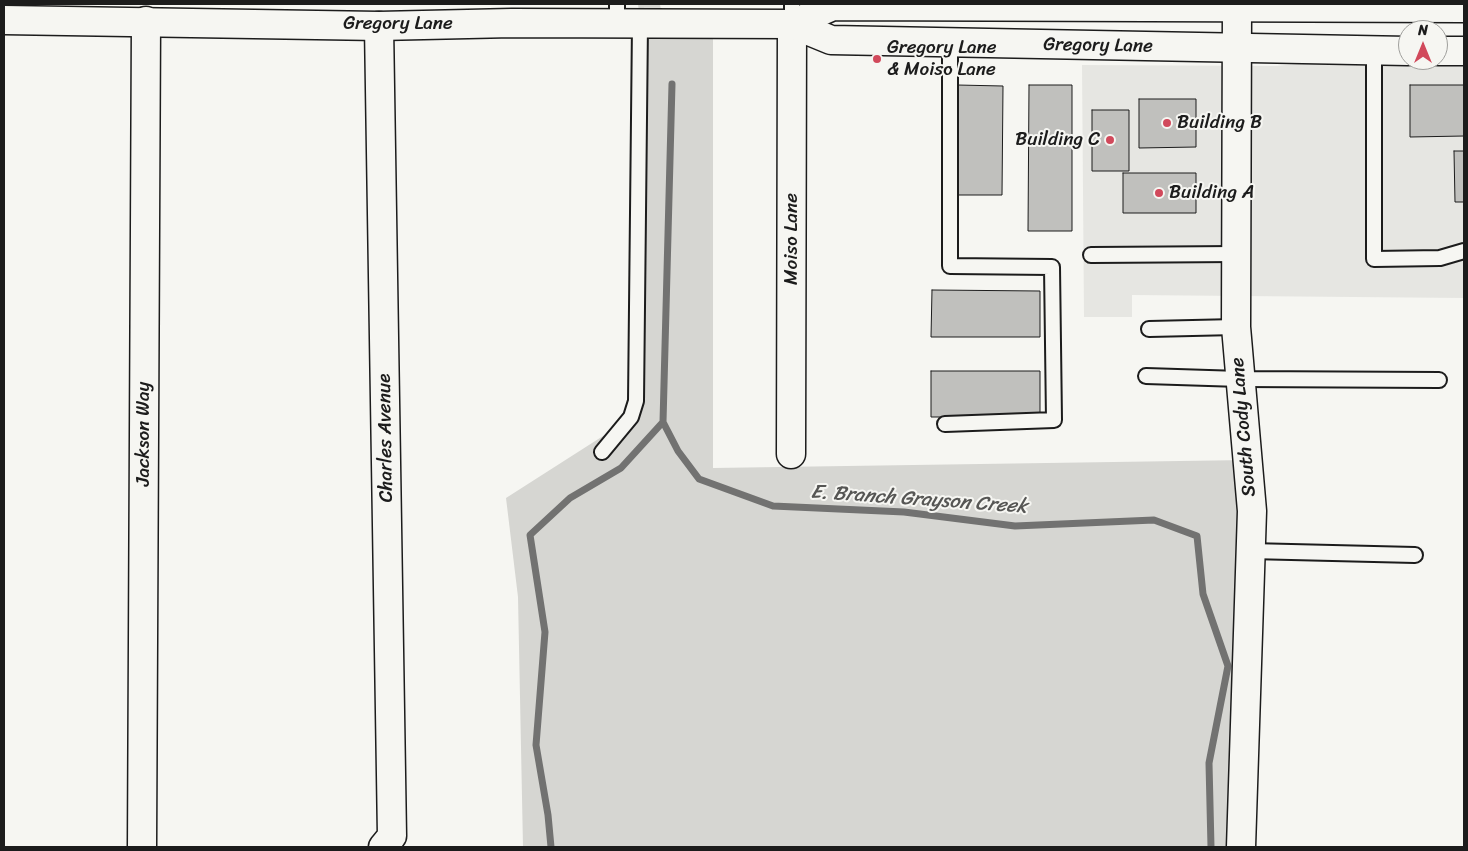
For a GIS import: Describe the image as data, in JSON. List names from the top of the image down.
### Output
{
  "streets": {
    "street": [
      "Gregory Lane",
      "Moiso Lane",
      "South Cody Lane",
      "Jackson Way",
      "Charles Avenue"
    ]
  },
  "crossings": [
    ["Gregory Lane", "Moiso Lane"],
    ["Gregory Lane", "South Cody Lane"],
    ["Gregory Lane", "Jackson Way"],
    ["Gregory Lane", "Charles Avenue"]
  ],
  "water": ["E. Branch Grayson Creek"],
  "places": [
    "Gregory Lane & Moiso Lane",
    "Building B",
    "Building C",
    "Building A"
  ],
  "north": "top"
}
